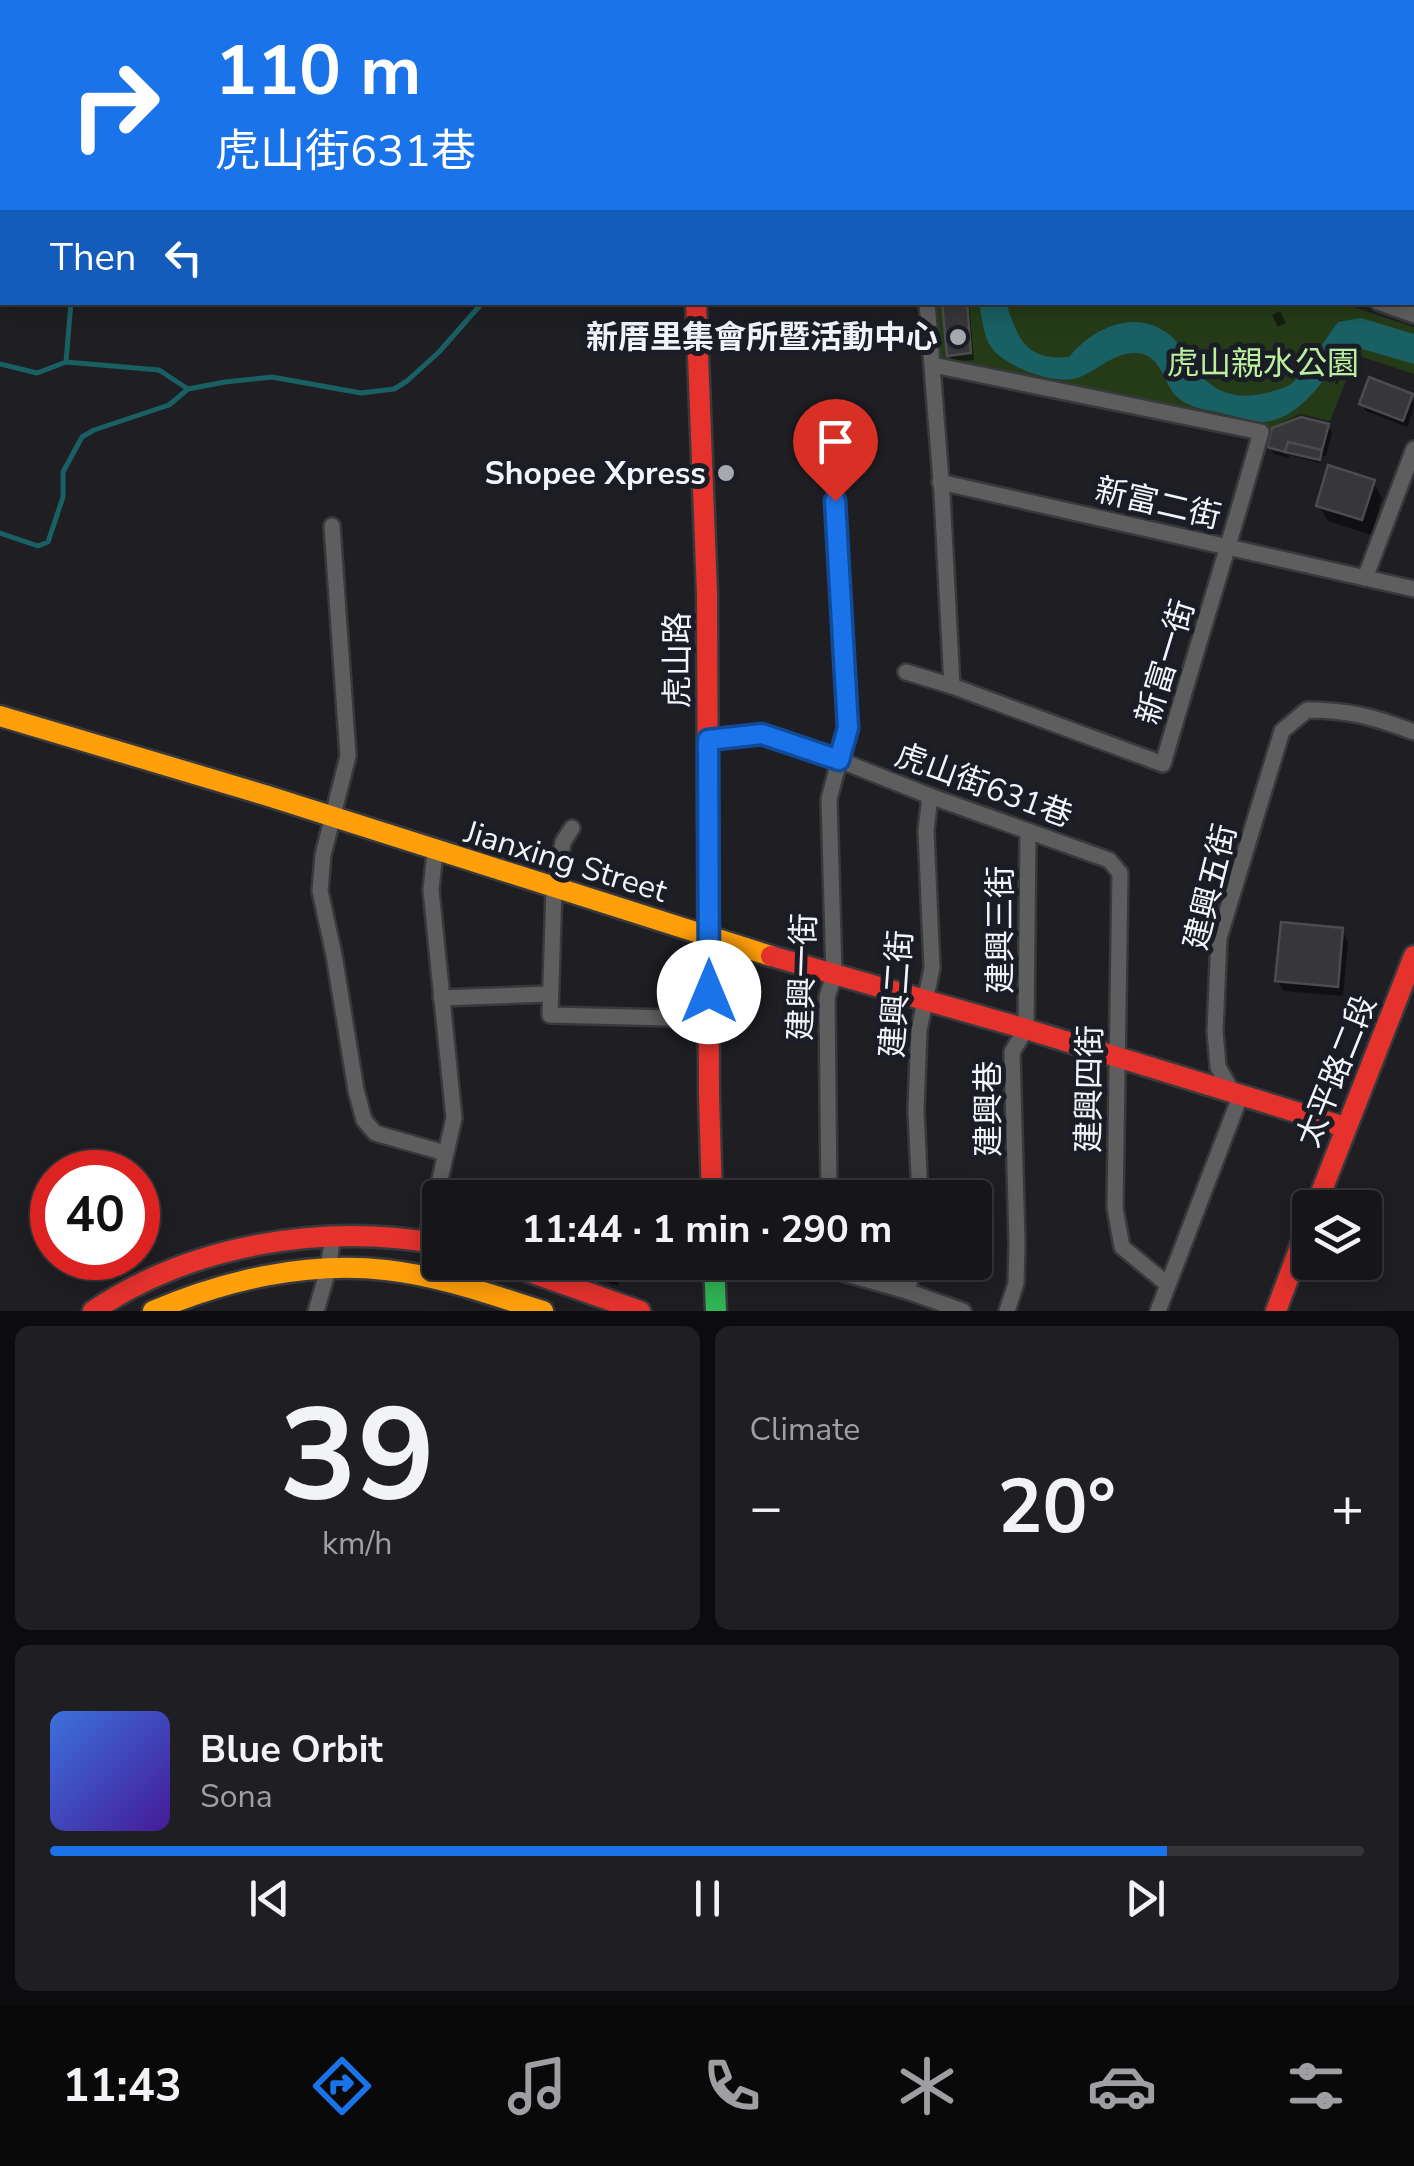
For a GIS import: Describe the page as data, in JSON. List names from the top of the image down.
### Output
{
  "streets": {
    "street": [
      "新富二街",
      "虎山路",
      "新富一街",
      "虎山街631巷",
      "Jianxing Street",
      "建興五街",
      "建興三街",
      "建興一街",
      "建興二街",
      "太平路二段",
      "建興四街",
      "建興巷"
    ]
  },
  "crossings": [
    ["新富二街", "新富一街"],
    ["虎山路", "虎山街631巷"],
    ["虎山路", "Jianxing Street"],
    ["虎山街631巷", "建興三街"],
    ["虎山街631巷", "建興一街"],
    ["虎山街631巷", "建興二街"],
    ["虎山街631巷", "建興四街"],
    ["Jianxing Street", "建興五街"],
    ["Jianxing Street", "建興三街"],
    ["Jianxing Street", "建興一街"],
    ["Jianxing Street", "建興二街"],
    ["Jianxing Street", "太平路二段"],
    ["Jianxing Street", "建興四街"],
    ["Jianxing Street", "建興巷"],
    ["建興三街", "建興巷"]
  ],
  "parks": ["虎山親水公園"],
  "places": ["新厝里集會所暨活動中心", "Shopee Xpress"],
  "page": {
    "turn": ["110 m", "虎山街631巷"],
    "then": "Then",
    "limit": "40",
    "trip": "11:44 · 1 min · 290 m",
    "tile": [
      ["39", "km/h"],
      "Climate"
    ],
    "heat": ["−", "20°", "+"],
    "song": ["Blue Orbit", "Sona"],
    "tabs": "11:43"
  }
}
